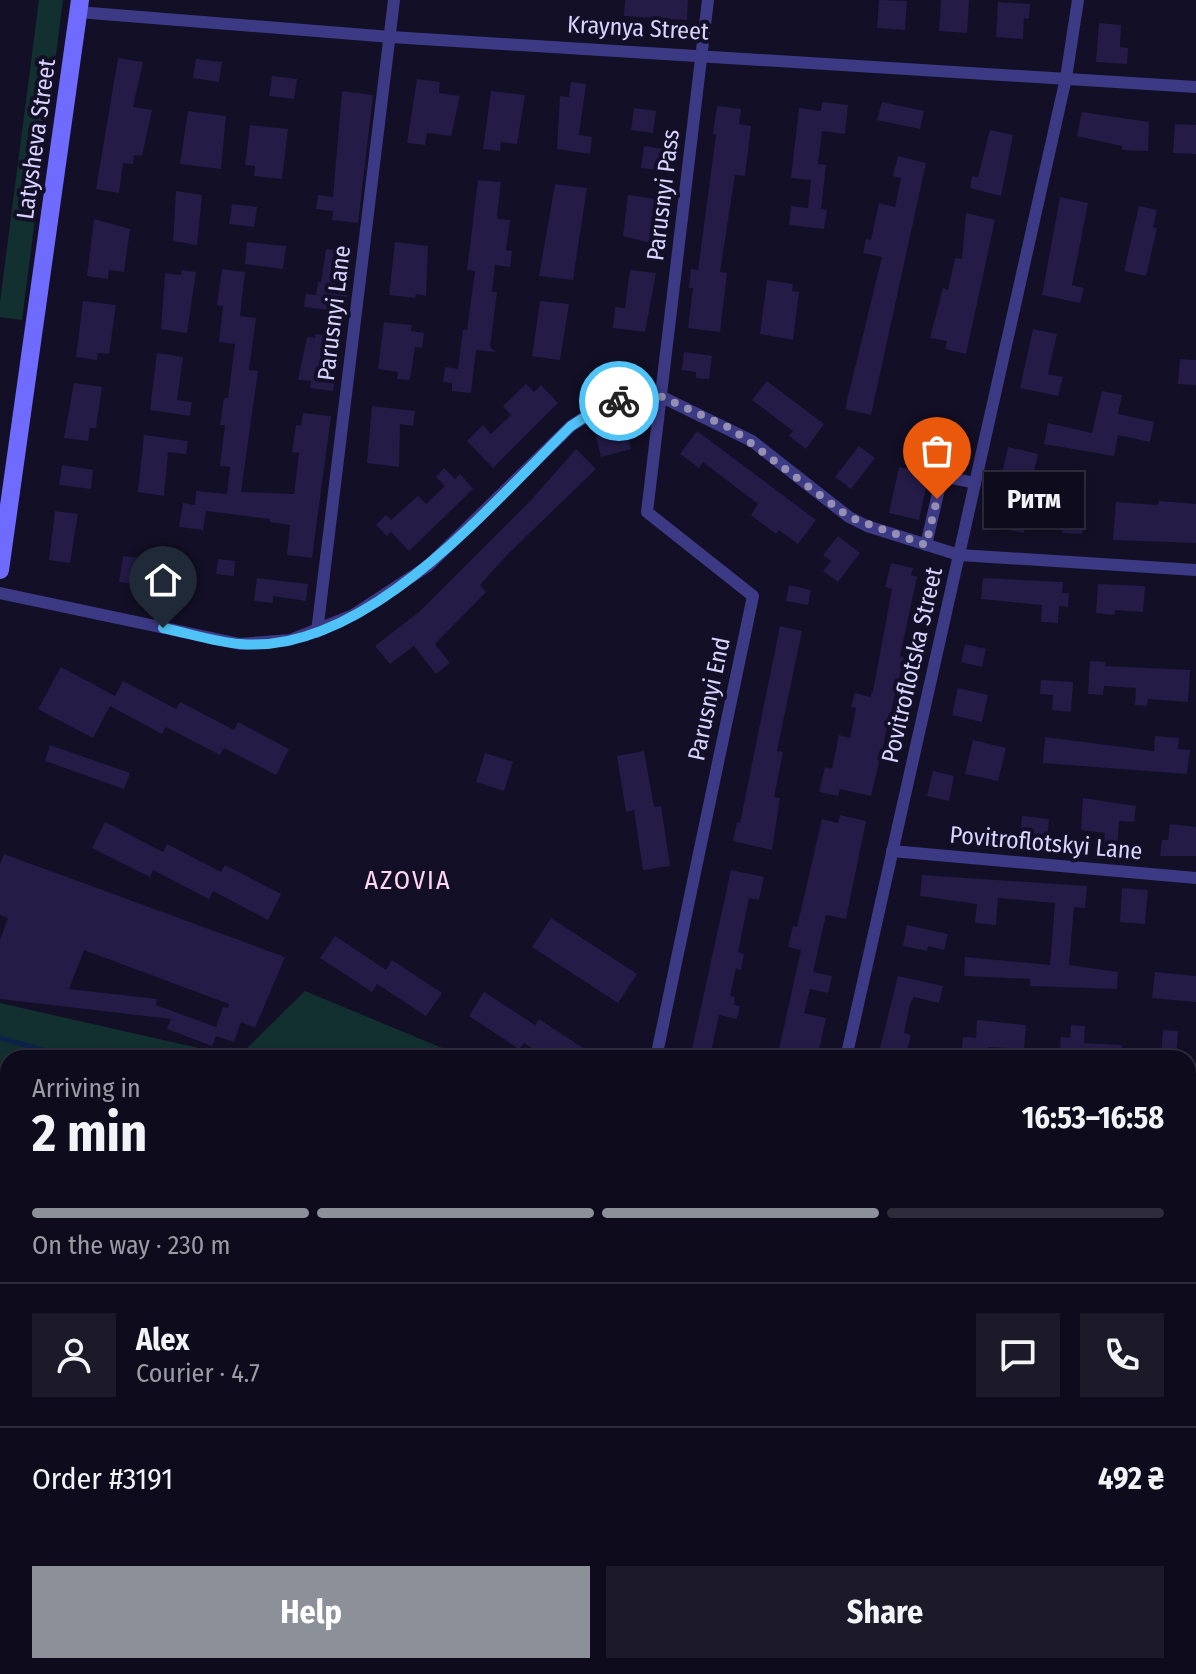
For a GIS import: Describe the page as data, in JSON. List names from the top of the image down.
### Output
{
  "streets": {
    "street": [
      "Kraynya Street",
      "Latysheva Street",
      "Parusnyi Pass",
      "Parusnyi Lane",
      "Povitroflotska Street",
      "Parusnyi End",
      "Povitroflotskyi Lane"
    ]
  },
  "crossings": [
    ["Kraynya Street", "Latysheva Street"],
    ["Kraynya Street", "Parusnyi Pass"],
    ["Kraynya Street", "Parusnyi Lane"],
    ["Kraynya Street", "Povitroflotska Street"],
    ["Parusnyi Pass", "Parusnyi End"],
    ["Povitroflotska Street", "Povitroflotskyi Lane"]
  ],
  "districts": ["AZOVIA"],
  "places": ["Ритм"],
  "page": {
    "bubble": "Ритм",
    "heading": ["2 min", "Arriving in", "16:53–16:58"],
    "panel": [
      "Alex",
      "Courier · 4.7",
      "Order #3191",
      "492 ₴"
    ],
    "bar": "On the way · 230 m",
    "buttons": ["Help", "Share"]
  }
}
